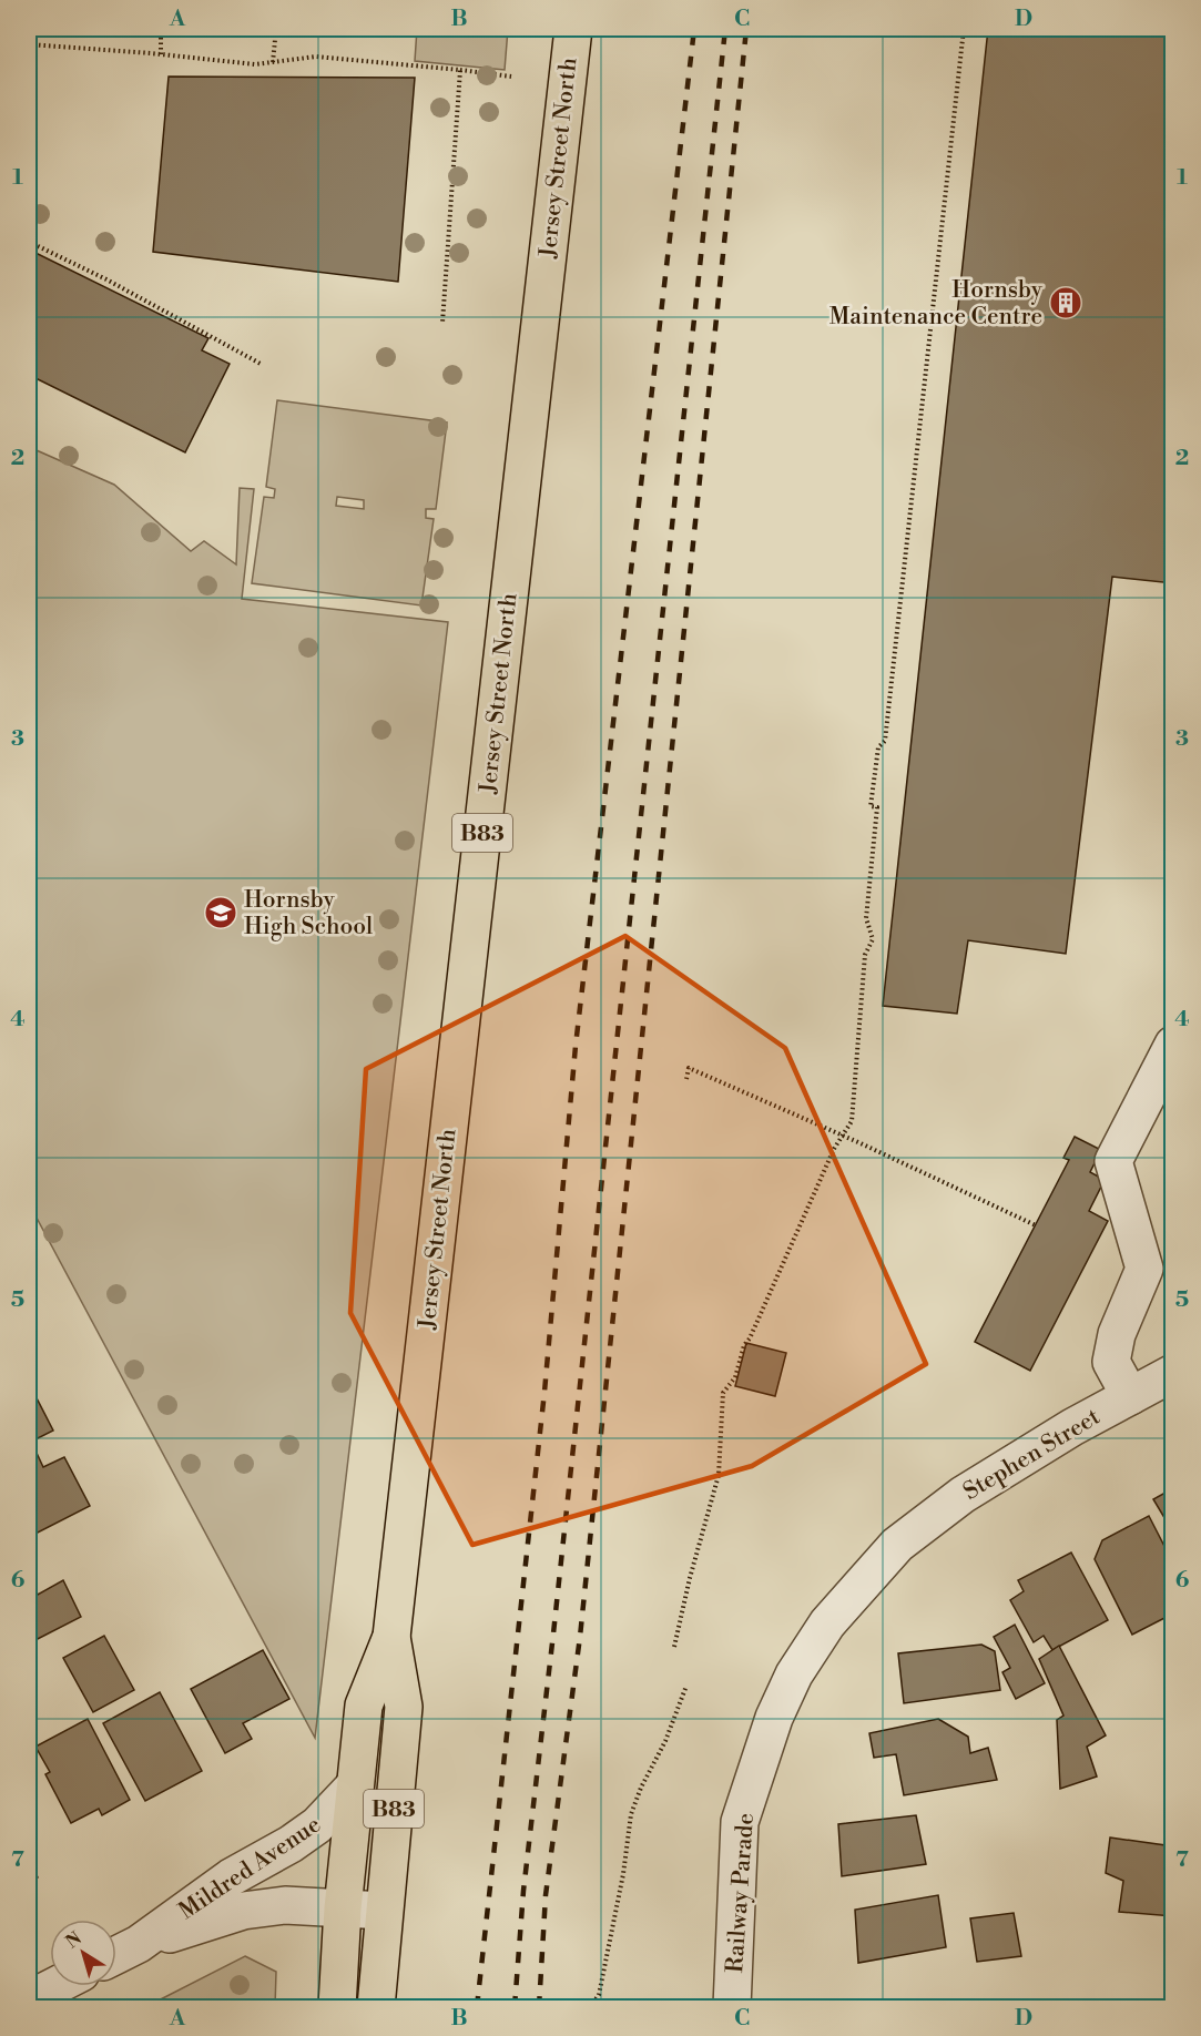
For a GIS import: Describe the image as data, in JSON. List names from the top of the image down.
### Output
{
  "streets": {
    "main road": ["Jersey Street North", "B83"],
    "street": ["Stephen Street", "Mildred Avenue", "Railway Parade"]
  },
  "crossings": [
    ["Jersey Street North", "Mildred Avenue"],
    ["Stephen Street", "Railway Parade"]
  ],
  "places": {
    "building": ["Hornsby Maintenance Centre"],
    "school or university": ["Hornsby High School"]
  },
  "north": "top left",
  "grid": {
    "columns": [
      "A",
      "B",
      "C",
      "D"
    ],
    "rows": [
      "1",
      "2",
      "3",
      "4",
      "5",
      "6",
      "7"
    ]
  }
}
